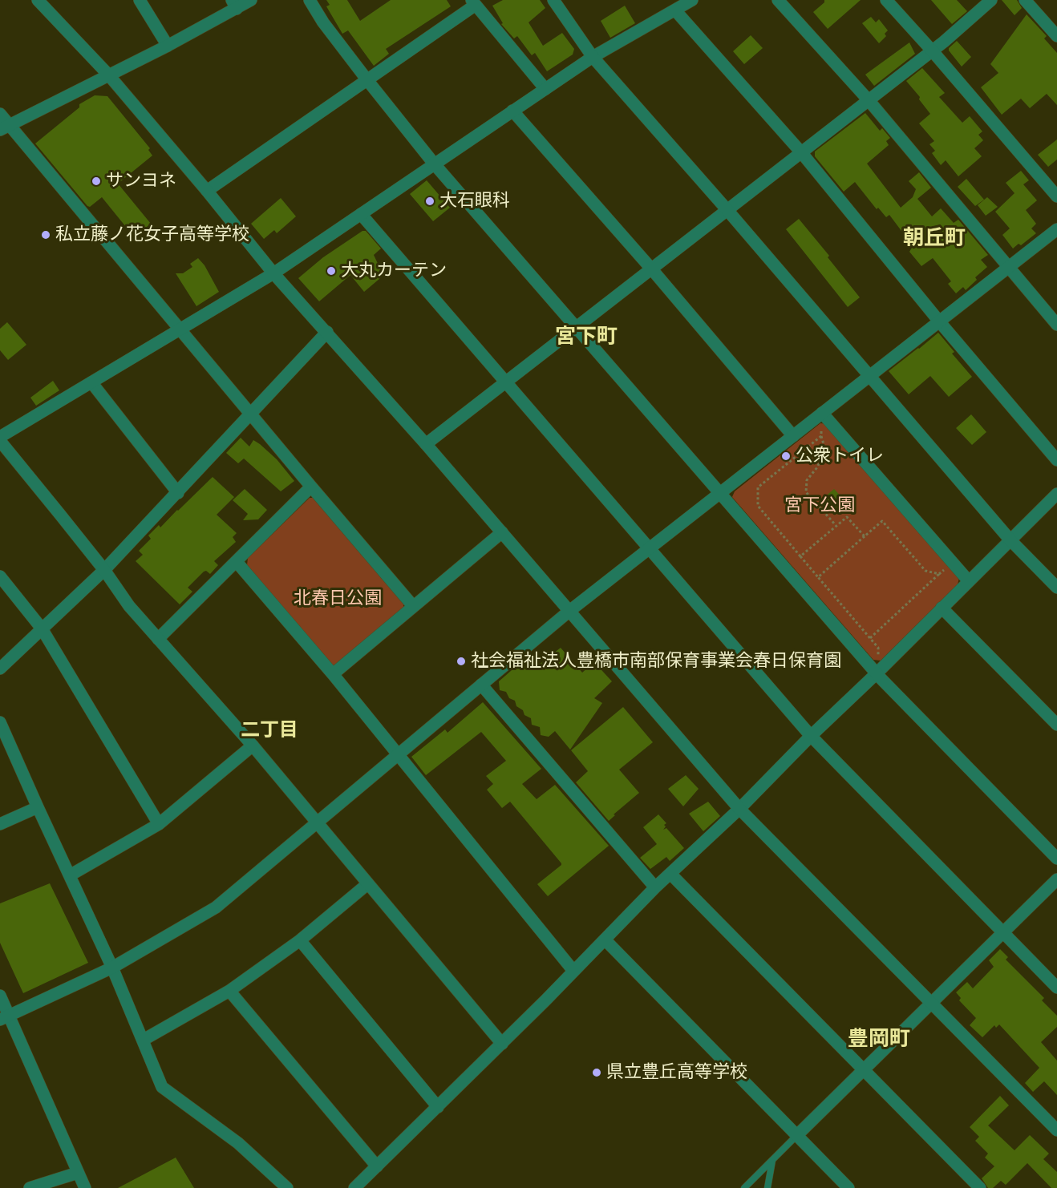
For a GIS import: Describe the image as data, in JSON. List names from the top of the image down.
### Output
{
  "districts": [
    "朝丘町",
    "宮下町",
    "二丁目",
    "豊岡町"
  ],
  "parks": ["宮下公園", "北春日公園"],
  "places": [
    "サンヨネ",
    "大石眼科",
    "私立藤ノ花女子高等学校",
    "大丸カーテン",
    "公衆トイレ",
    "社会福祉法人豊橋市南部保育事業会春日保育園",
    "県立豊丘高等学校"
  ]
}
